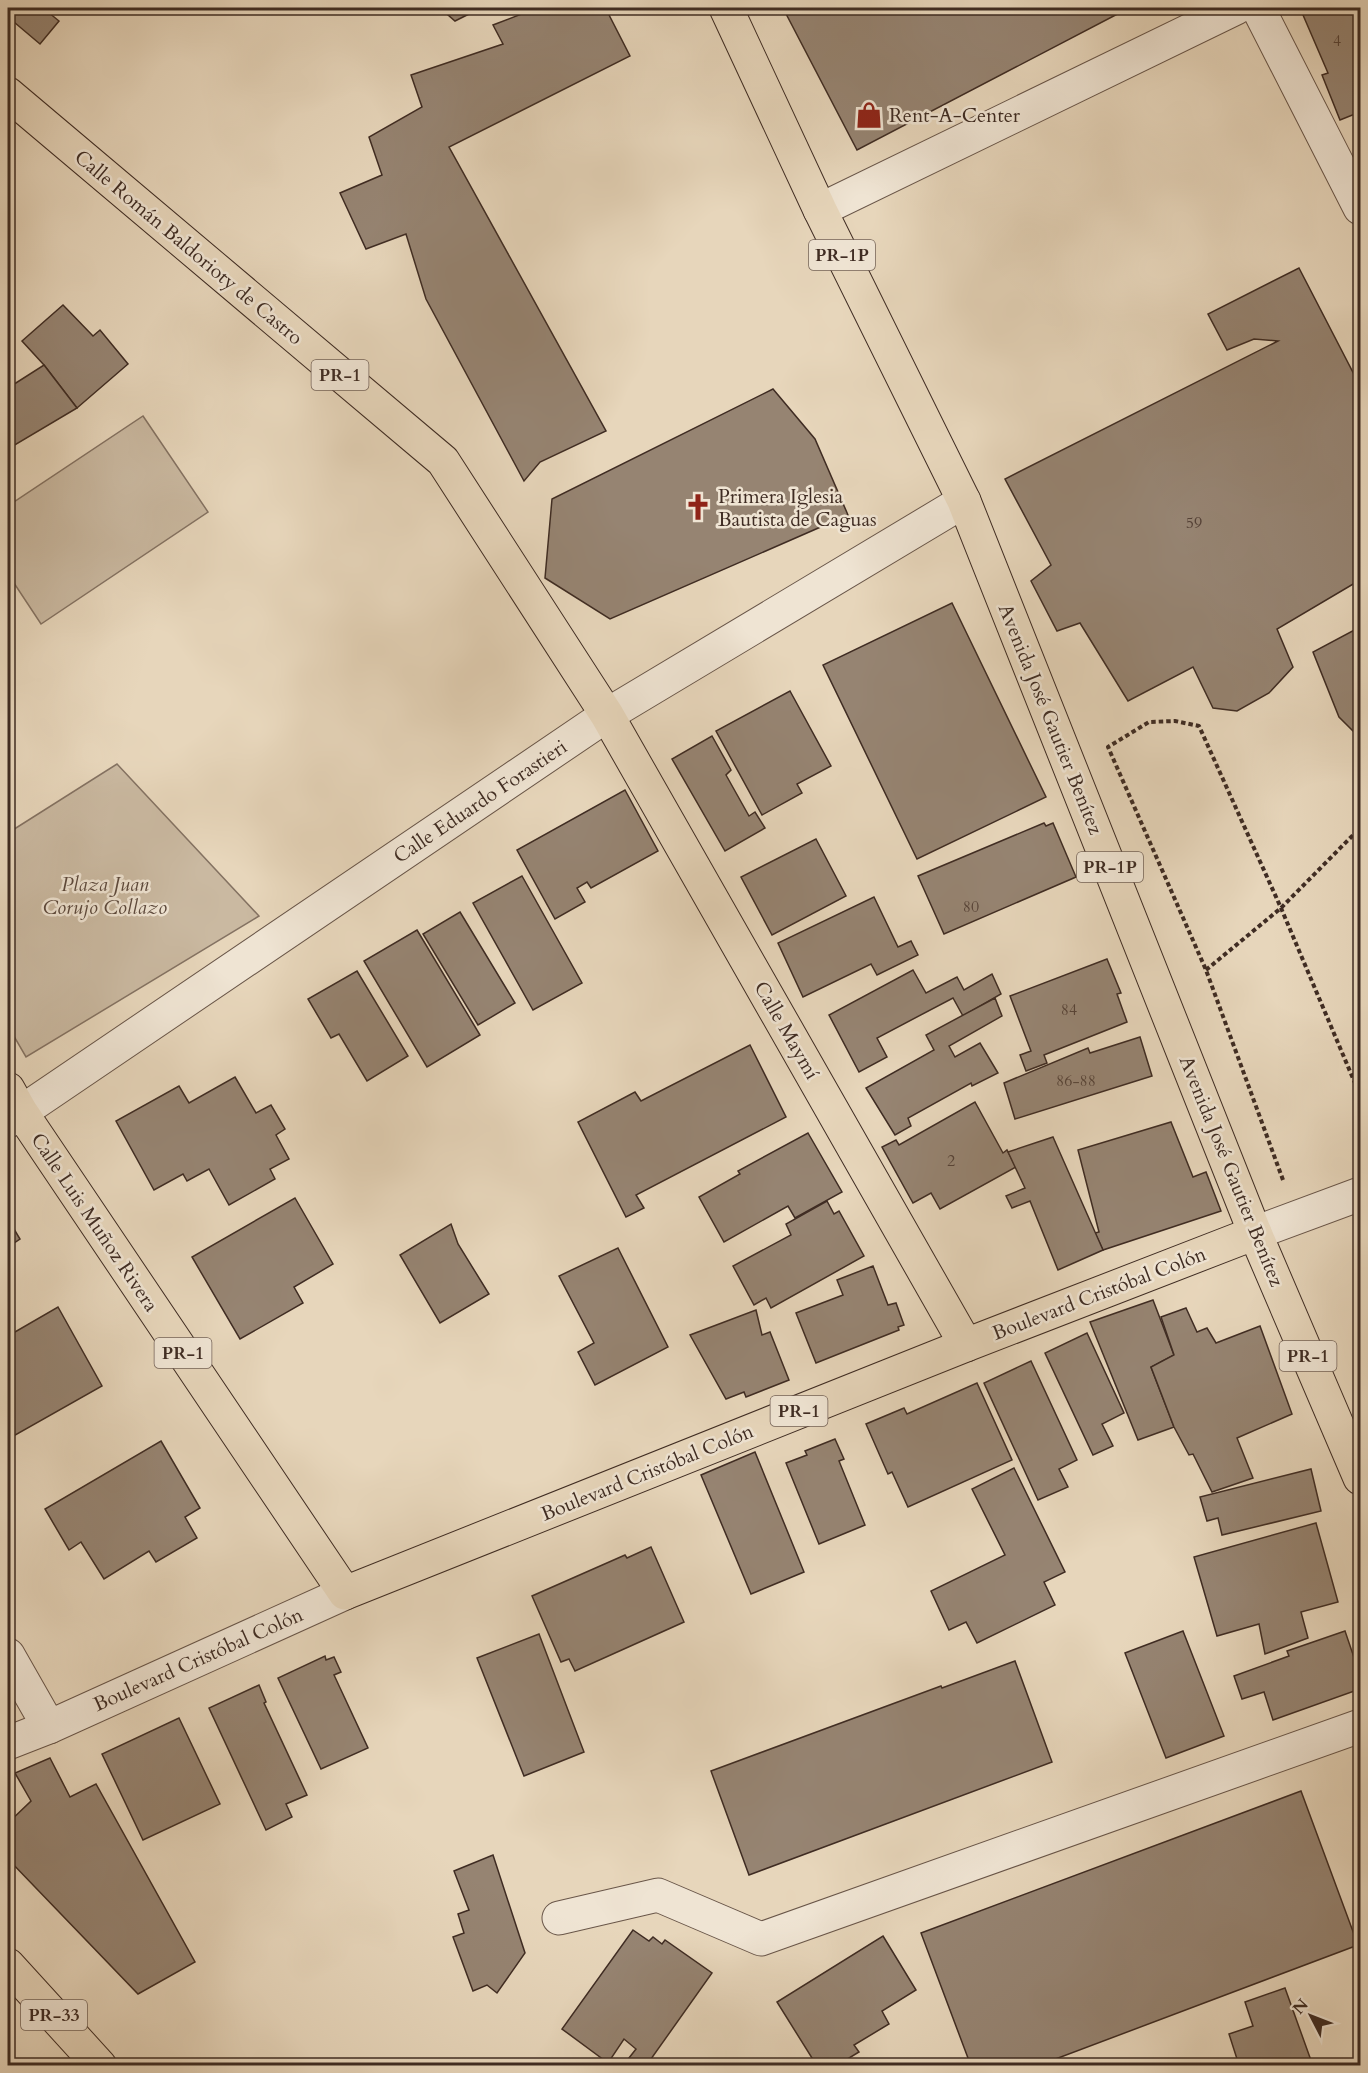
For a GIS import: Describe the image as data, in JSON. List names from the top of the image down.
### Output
{
  "streets": {
    "main road": [
      "Calle Román Baldorioty de Castro",
      "PR-1P",
      "PR-1",
      "Avenida José Gautier Benítez",
      "Calle Maymí",
      "Calle Luis Muñoz Rivera",
      "Boulevard Cristóbal Colón",
      "PR-33"
    ],
    "street": ["Calle Eduardo Forastieri"]
  },
  "crossings": [
    ["Calle Román Baldorioty de Castro", "Calle Eduardo Forastieri"],
    ["Calle Román Baldorioty de Castro", "Calle Maymí"],
    ["Avenida José Gautier Benítez", "Calle Eduardo Forastieri"],
    ["Avenida José Gautier Benítez", "Boulevard Cristóbal Colón"],
    ["Calle Eduardo Forastieri", "Calle Maymí"],
    ["Calle Eduardo Forastieri", "Calle Luis Muñoz Rivera"],
    ["Calle Maymí", "Boulevard Cristóbal Colón"],
    ["Calle Luis Muñoz Rivera", "Boulevard Cristóbal Colón"]
  ],
  "parks": ["Plaza Juan Corujo Collazo"],
  "places": {
    "shop": ["Rent-A-Center"],
    "church": ["Primera Iglesia Bautista de Caguas"]
  },
  "house_numbers": [
    "4",
    "59",
    "80",
    "84",
    "86-88",
    "2"
  ],
  "north": "top left"
}
